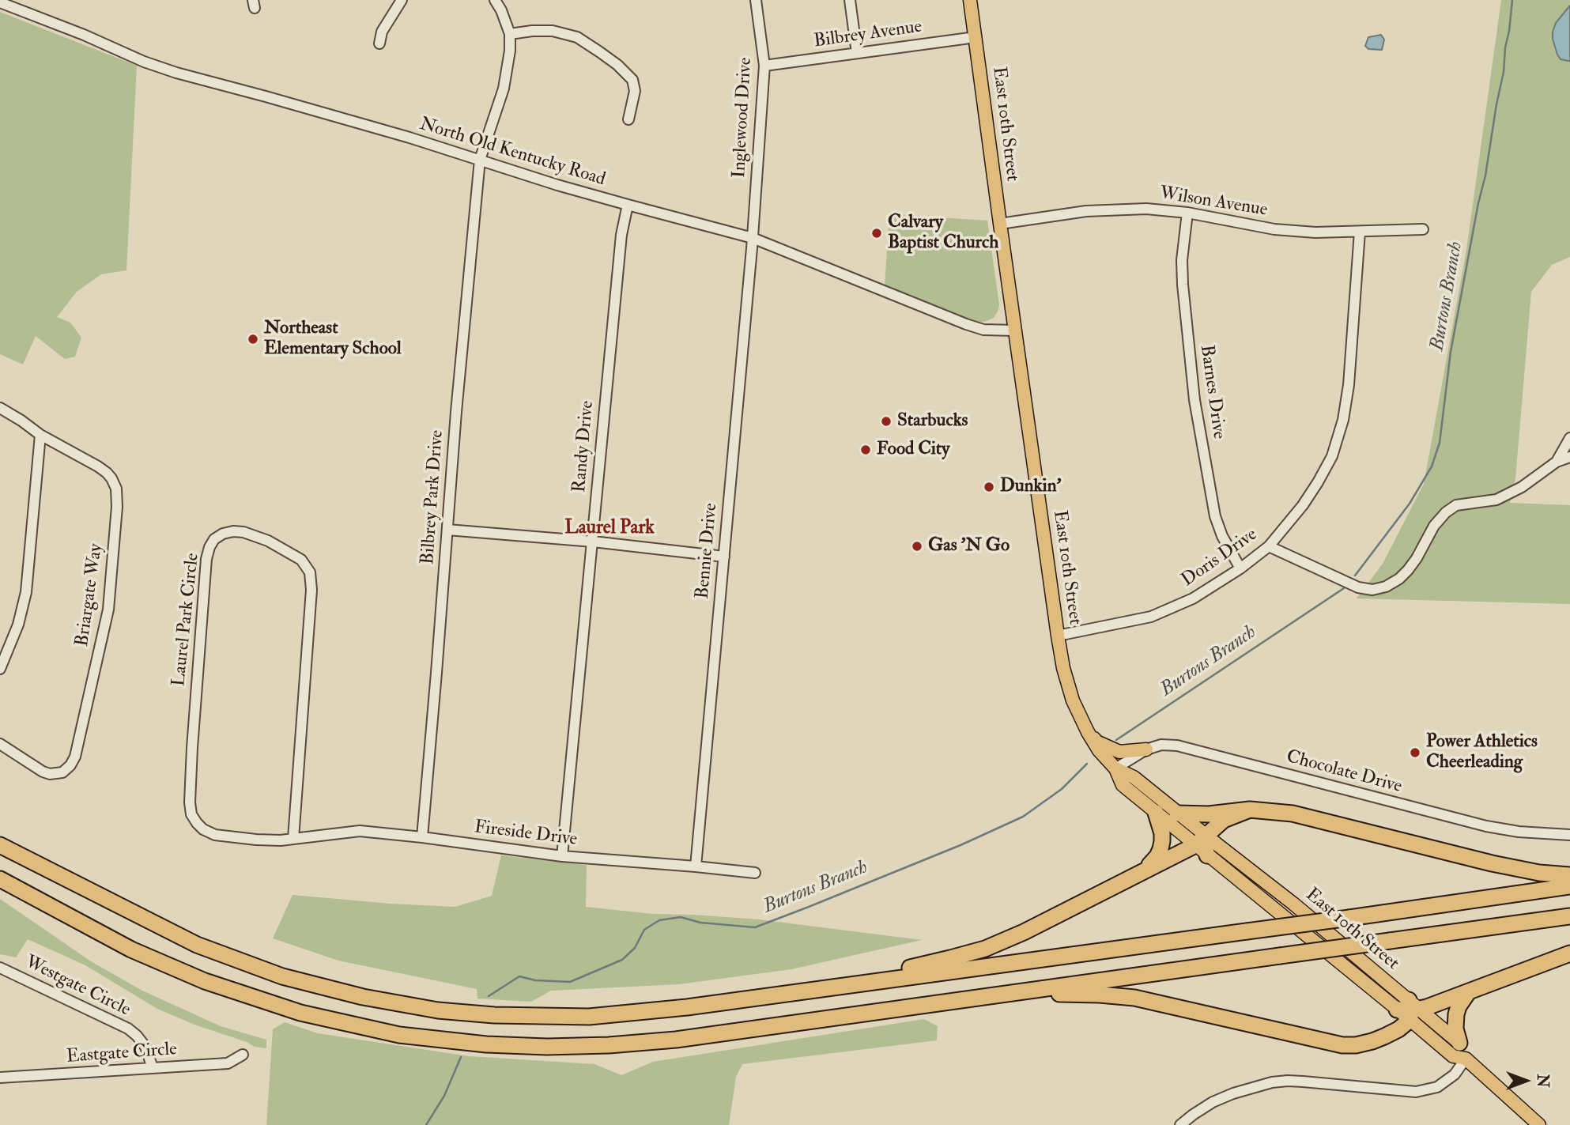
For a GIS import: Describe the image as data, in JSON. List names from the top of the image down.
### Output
{
  "streets": {
    "main road": ["East 10th Street"],
    "street": [
      "Bilbrey Avenue",
      "Inglewood Drive",
      "North Old Kentucky Road",
      "Wilson Avenue",
      "Barnes Drive",
      "Randy Drive",
      "Bilbrey Park Drive",
      "Bennie Drive",
      "Doris Drive",
      "Briargate Way",
      "Laurel Park Circle",
      "Chocolate Drive",
      "Fireside Drive",
      "Westgate Circle",
      "Eastgate Circle"
    ]
  },
  "crossings": [
    ["Bilbrey Avenue", "Inglewood Drive"],
    ["Bilbrey Avenue", "East 10th Street"],
    ["Inglewood Drive", "North Old Kentucky Road"],
    ["Inglewood Drive", "Bennie Drive"],
    ["East 10th Street", "North Old Kentucky Road"],
    ["East 10th Street", "Wilson Avenue"],
    ["East 10th Street", "Doris Drive"],
    ["East 10th Street", "Chocolate Drive"],
    ["North Old Kentucky Road", "Randy Drive"],
    ["North Old Kentucky Road", "Bilbrey Park Drive"],
    ["North Old Kentucky Road", "Bennie Drive"],
    ["Wilson Avenue", "Barnes Drive"],
    ["Wilson Avenue", "Doris Drive"],
    ["Barnes Drive", "Doris Drive"],
    ["Randy Drive", "Fireside Drive"],
    ["Bilbrey Park Drive", "Fireside Drive"],
    ["Bennie Drive", "Fireside Drive"],
    ["Laurel Park Circle", "Fireside Drive"],
    ["Westgate Circle", "Eastgate Circle"]
  ],
  "districts": ["Laurel Park"],
  "water": ["Burtons Branch"],
  "places": [
    "Calvary Baptist Church",
    "Northeast Elementary School",
    "Starbucks",
    "Food City",
    "Dunkin'",
    "Gas 'N Go",
    "Power Athletics Cheerleading"
  ],
  "north": "right"
}
